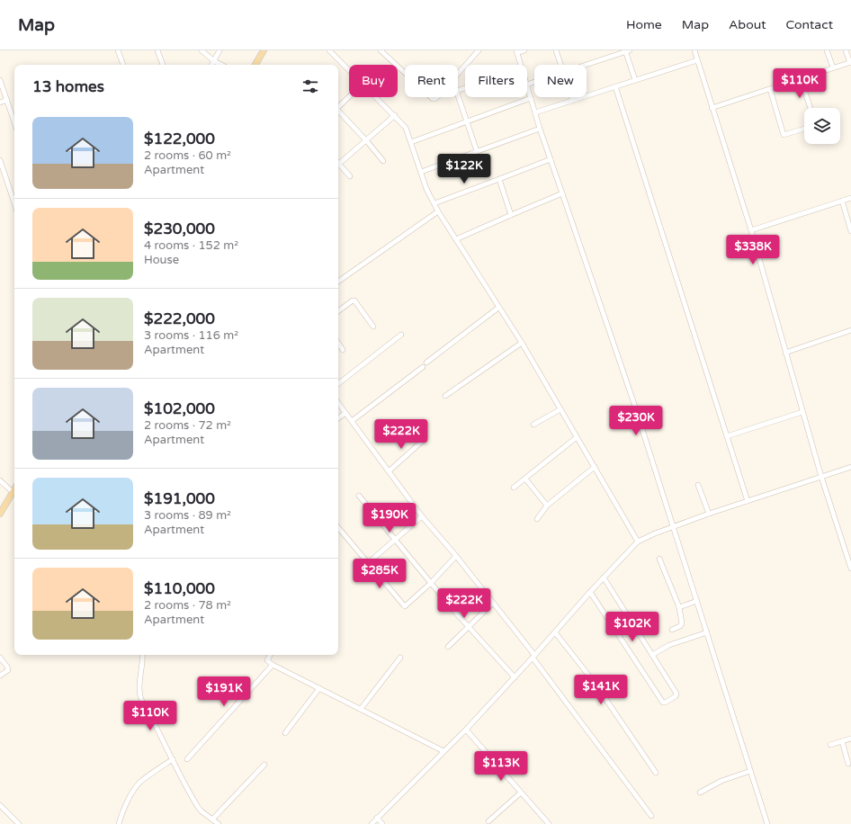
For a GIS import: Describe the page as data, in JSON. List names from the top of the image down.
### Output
{
  "page": {
    "header": "Map",
    "nav": [
      "Home",
      "Map",
      "About",
      "Contact"
    ],
    "chip": [
      "Buy",
      "Rent",
      "Filters",
      "New"
    ],
    "heading": "13 homes",
    "price": [
      "$110K",
      "$122K",
      "$338K",
      "$230K",
      "$222K",
      "$190K",
      "$285K",
      "$222K",
      "$102K",
      "$141K",
      "$191K",
      "$110K",
      "$113K"
    ],
    "list": [
      {
        "name": "$122,000",
        "note": "2 rooms · 60 m² · Apartment"
      },
      {
        "name": "$230,000",
        "note": "4 rooms · 152 m² · House"
      },
      {
        "name": "$222,000",
        "note": "3 rooms · 116 m² · Apartment"
      },
      {
        "name": "$102,000",
        "note": "2 rooms · 72 m² · Apartment"
      },
      {
        "name": "$191,000",
        "note": "3 rooms · 89 m² · Apartment"
      },
      {
        "name": "$110,000",
        "note": "2 rooms · 78 m² · Apartment"
      }
    ]
  }
}
